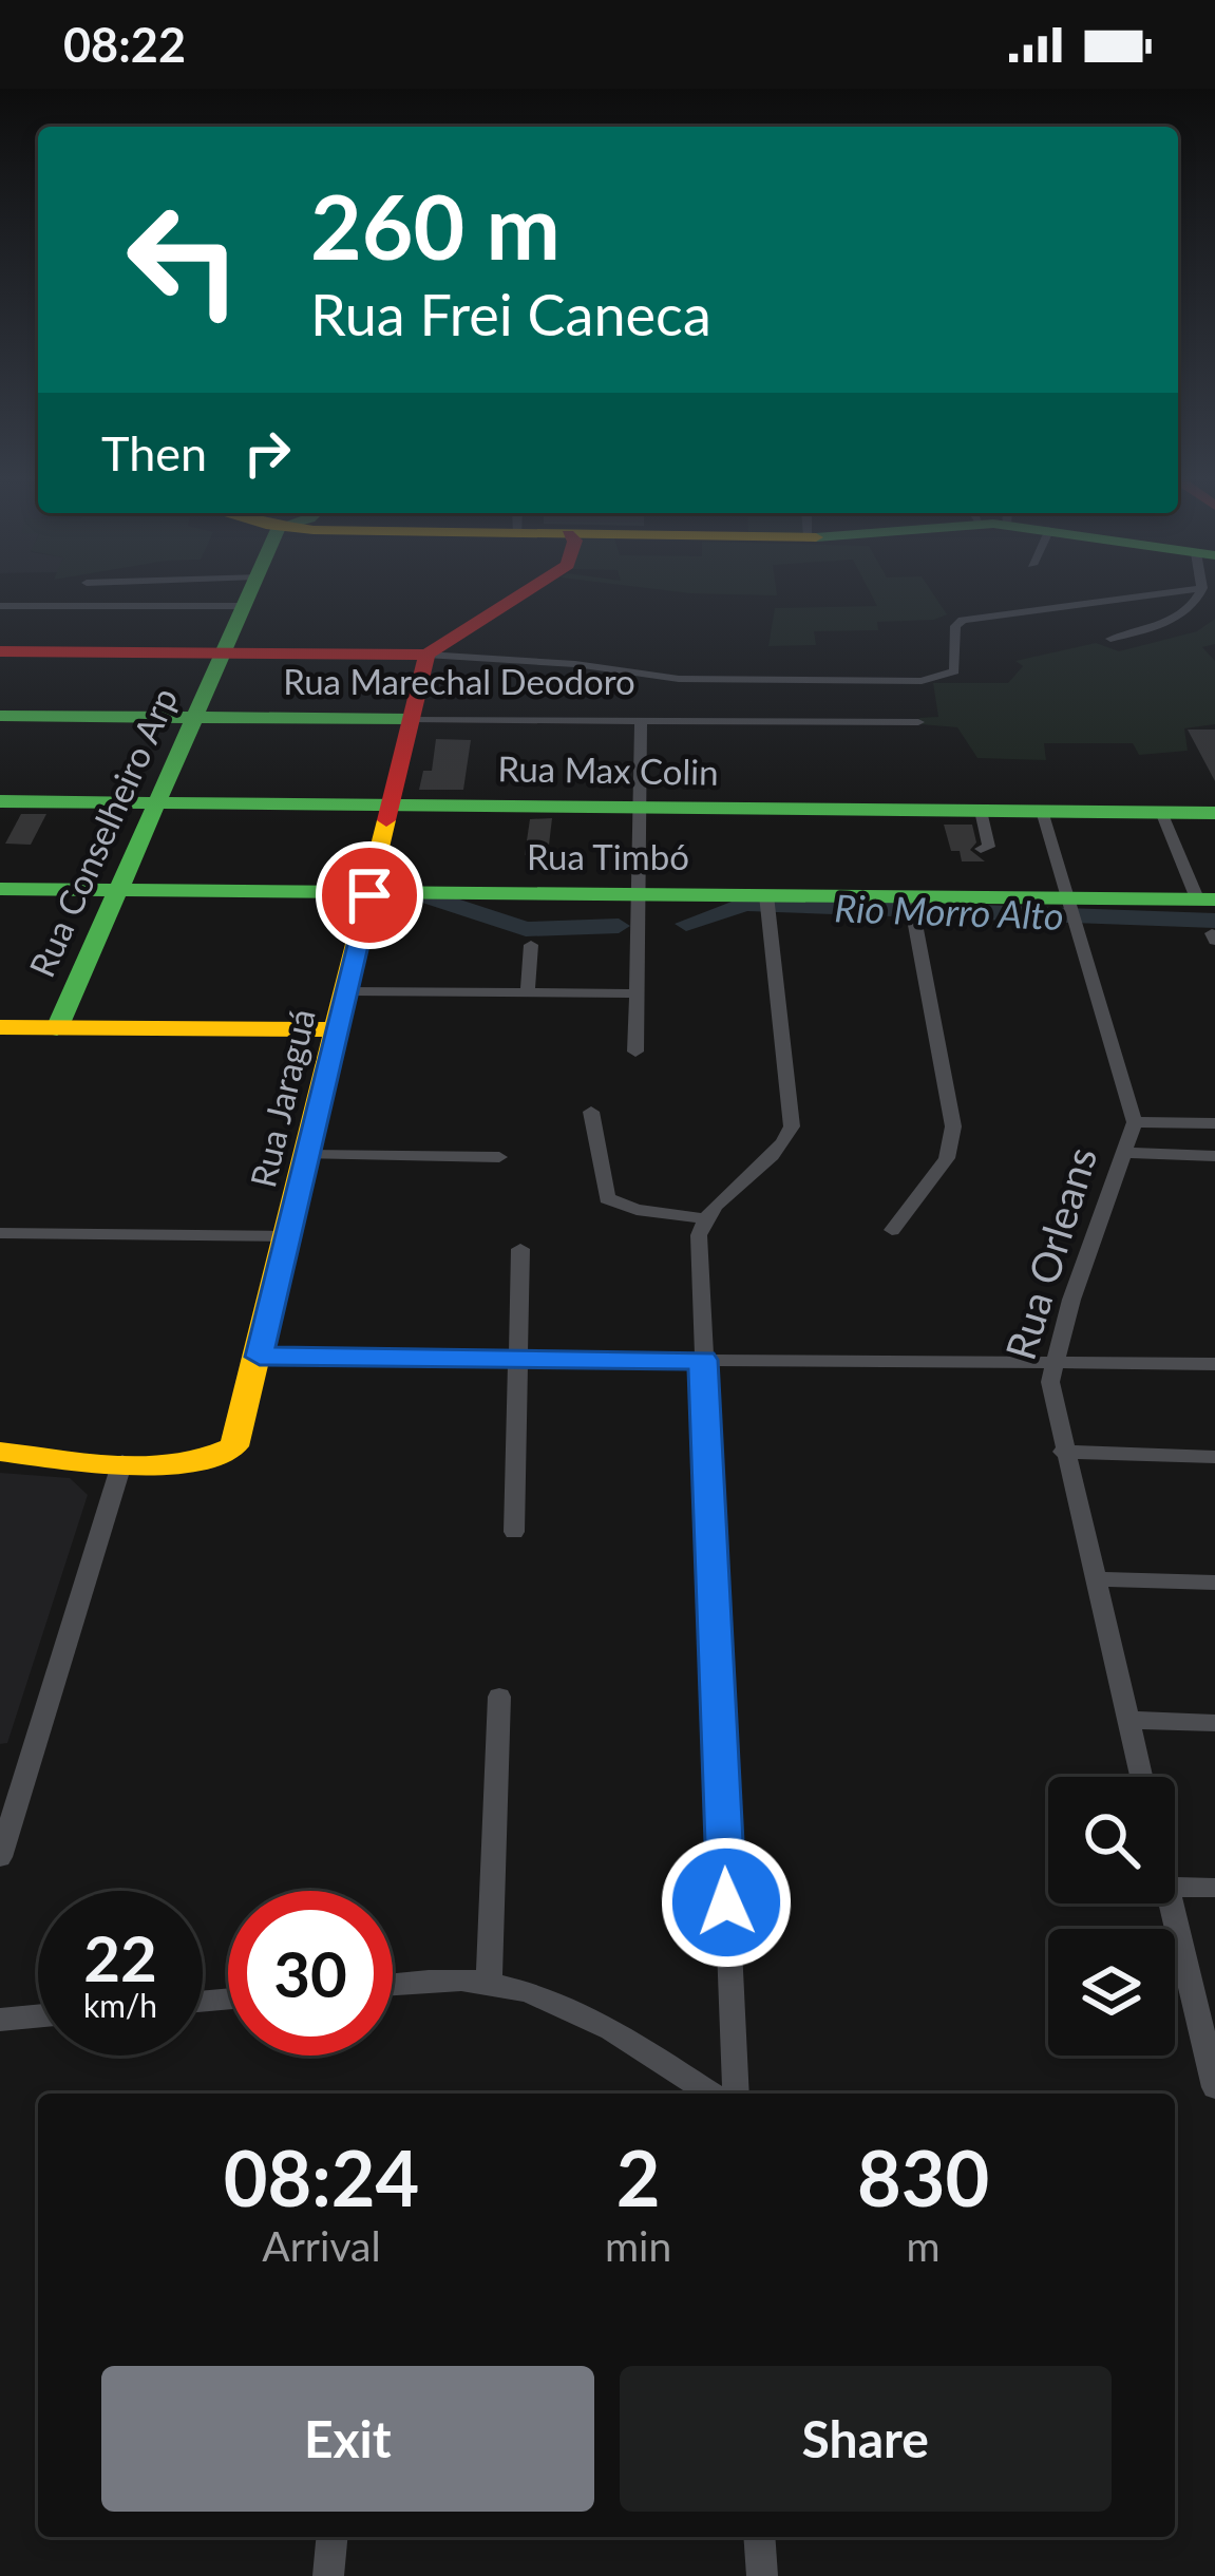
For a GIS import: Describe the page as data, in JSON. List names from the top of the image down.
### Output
{
  "streets": {
    "main road": [
      "Rua Marechal Deodoro",
      "Rua Max Colin",
      "Rua Conselheiro Arp",
      "Rua Timbó",
      "Rua Jaraguá"
    ],
    "street": ["Rua Orleans"]
  },
  "crossings": [
    ["Rua Marechal Deodoro", "Rua Conselheiro Arp"],
    ["Rua Marechal Deodoro", "Rua Jaraguá"],
    ["Rua Max Colin", "Rua Conselheiro Arp"],
    ["Rua Max Colin", "Rua Jaraguá"],
    ["Rua Max Colin", "Rua Orleans"],
    ["Rua Conselheiro Arp", "Rua Timbó"],
    ["Rua Timbó", "Rua Jaraguá"],
    ["Rua Timbó", "Rua Orleans"]
  ],
  "water": ["Rio Morro Alto"],
  "page": {
    "status": "08:22",
    "turn": ["260 m", "Rua Frei Caneca"],
    "then": "Then",
    "speed": "22 km/h",
    "limit": "30",
    "eta": [
      "08:24",
      "Arrival",
      "2",
      "min",
      "830",
      "m"
    ],
    "buttons": ["Exit", "Share"]
  }
}
